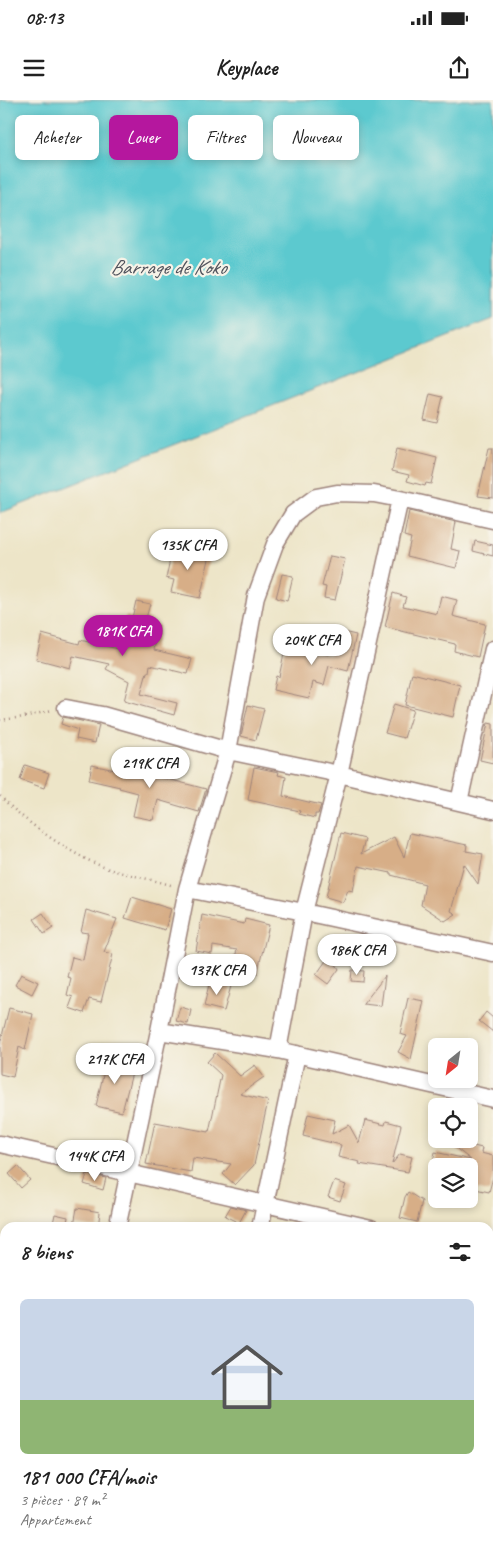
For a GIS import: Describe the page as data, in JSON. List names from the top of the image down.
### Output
{
  "water": ["Barrage de Koko"],
  "north": "bottom left",
  "page": {
    "status": "08:13",
    "header": "Keyplace",
    "chip": [
      "Acheter",
      "Louer",
      "Filtres",
      "Nouveau"
    ],
    "price": [
      "135K CFA",
      "181K CFA",
      "204K CFA",
      "219K CFA",
      "186K CFA",
      "137K CFA",
      "217K CFA",
      "144K CFA"
    ],
    "heading": "8 biens",
    "list": [
      {
        "name": "181 000 CFA/mois",
        "note": "3 pièces · 89 m² · Appartement"
      }
    ]
  }
}
